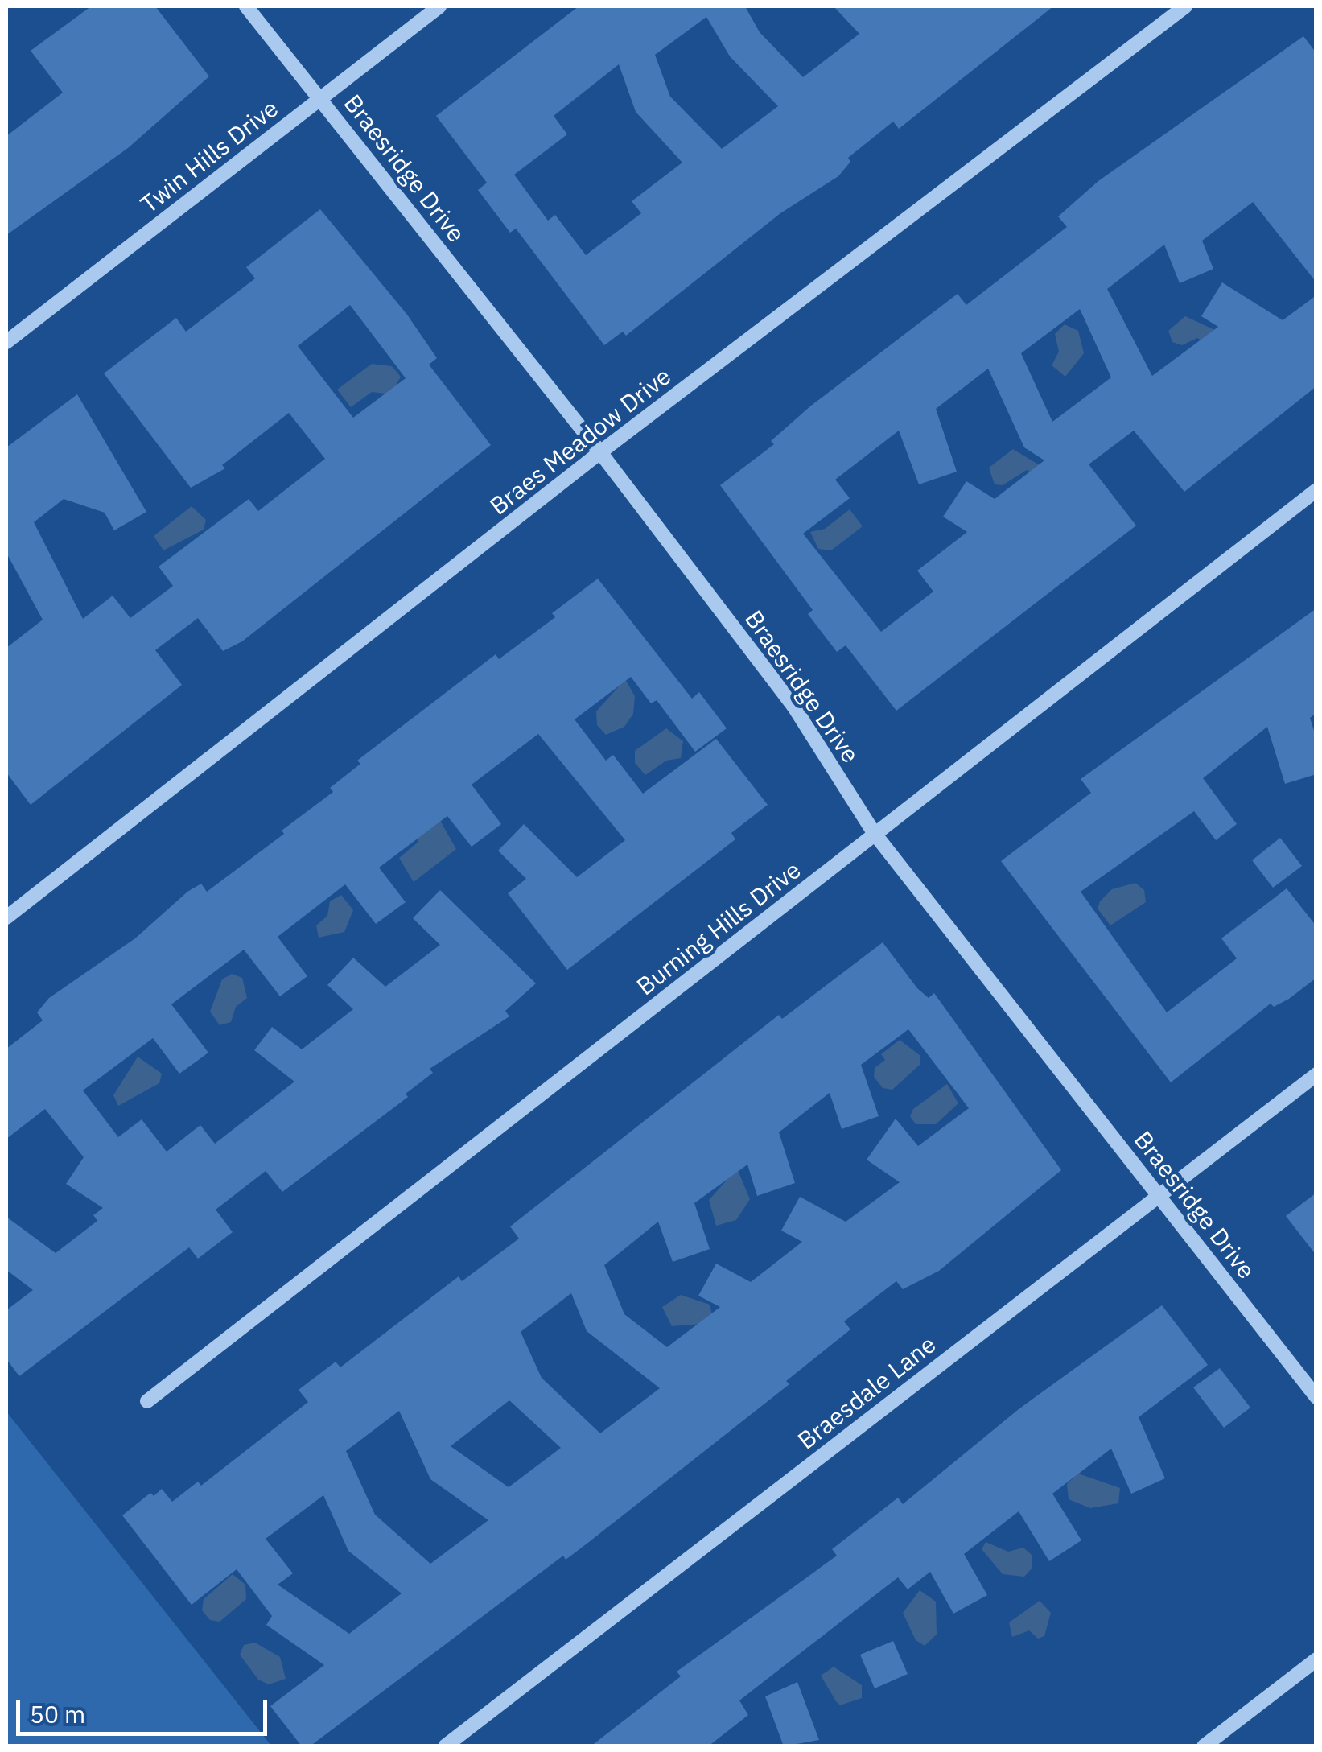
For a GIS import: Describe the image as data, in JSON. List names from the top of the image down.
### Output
{
  "streets": {
    "street": [
      "Twin Hills Drive",
      "Braesridge Drive",
      "Braes Meadow Drive",
      "Burning Hills Drive",
      "Braesdale Lane"
    ]
  },
  "crossings": [
    ["Twin Hills Drive", "Braesridge Drive"],
    ["Braesridge Drive", "Braes Meadow Drive"],
    ["Braesridge Drive", "Burning Hills Drive"],
    ["Braesridge Drive", "Braesdale Lane"]
  ],
  "scale_bar": "50 m"
}
